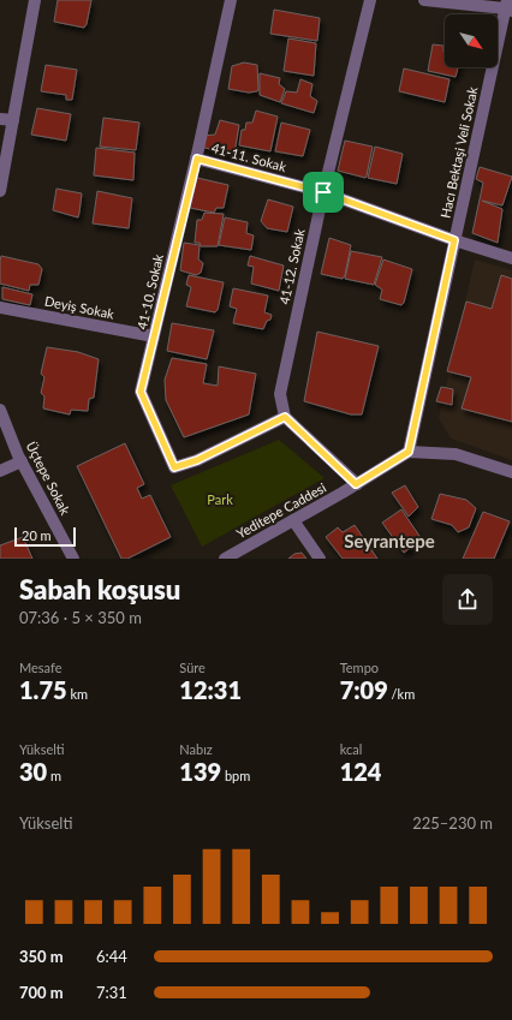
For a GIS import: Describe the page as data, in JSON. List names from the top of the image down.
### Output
{
  "streets": {
    "street": [
      "Hacı Bektaşi Veli Sokak",
      "41-11. Sokak",
      "41-12. Sokak",
      "41-10. Sokak",
      "Deyiş Sokak",
      "Üçtepe Sokak",
      "Yeditepe Caddesi"
    ]
  },
  "crossings": [
    ["Hacı Bektaşi Veli Sokak", "41-11. Sokak"],
    ["Hacı Bektaşi Veli Sokak", "Yeditepe Caddesi"],
    ["41-11. Sokak", "41-12. Sokak"],
    ["41-11. Sokak", "41-10. Sokak"],
    ["41-12. Sokak", "41-10. Sokak"],
    ["41-10. Sokak", "Deyiş Sokak"]
  ],
  "districts": ["Seyrantepe"],
  "parks": ["Park"],
  "scale_bar": "20 m",
  "north": "bottom right",
  "page": {
    "scale": "20 m",
    "heading": ["Sabah koşusu", "07:36 · 5 × 350 m"],
    "stats": [
      ["Mesafe", "1.75 km"],
      ["Süre", "12:31"],
      ["Tempo", "7:09 /km"],
      ["Yükselti", "30 m"],
      ["Nabız", "139 bpm"],
      ["kcal", "124"]
    ],
    "chart": ["Yükselti", "225–230 m"],
    "list": [
      {
        "name": "350 m",
        "note": "6:44"
      },
      {
        "name": "700 m",
        "note": "7:31"
      }
    ]
  }
}
